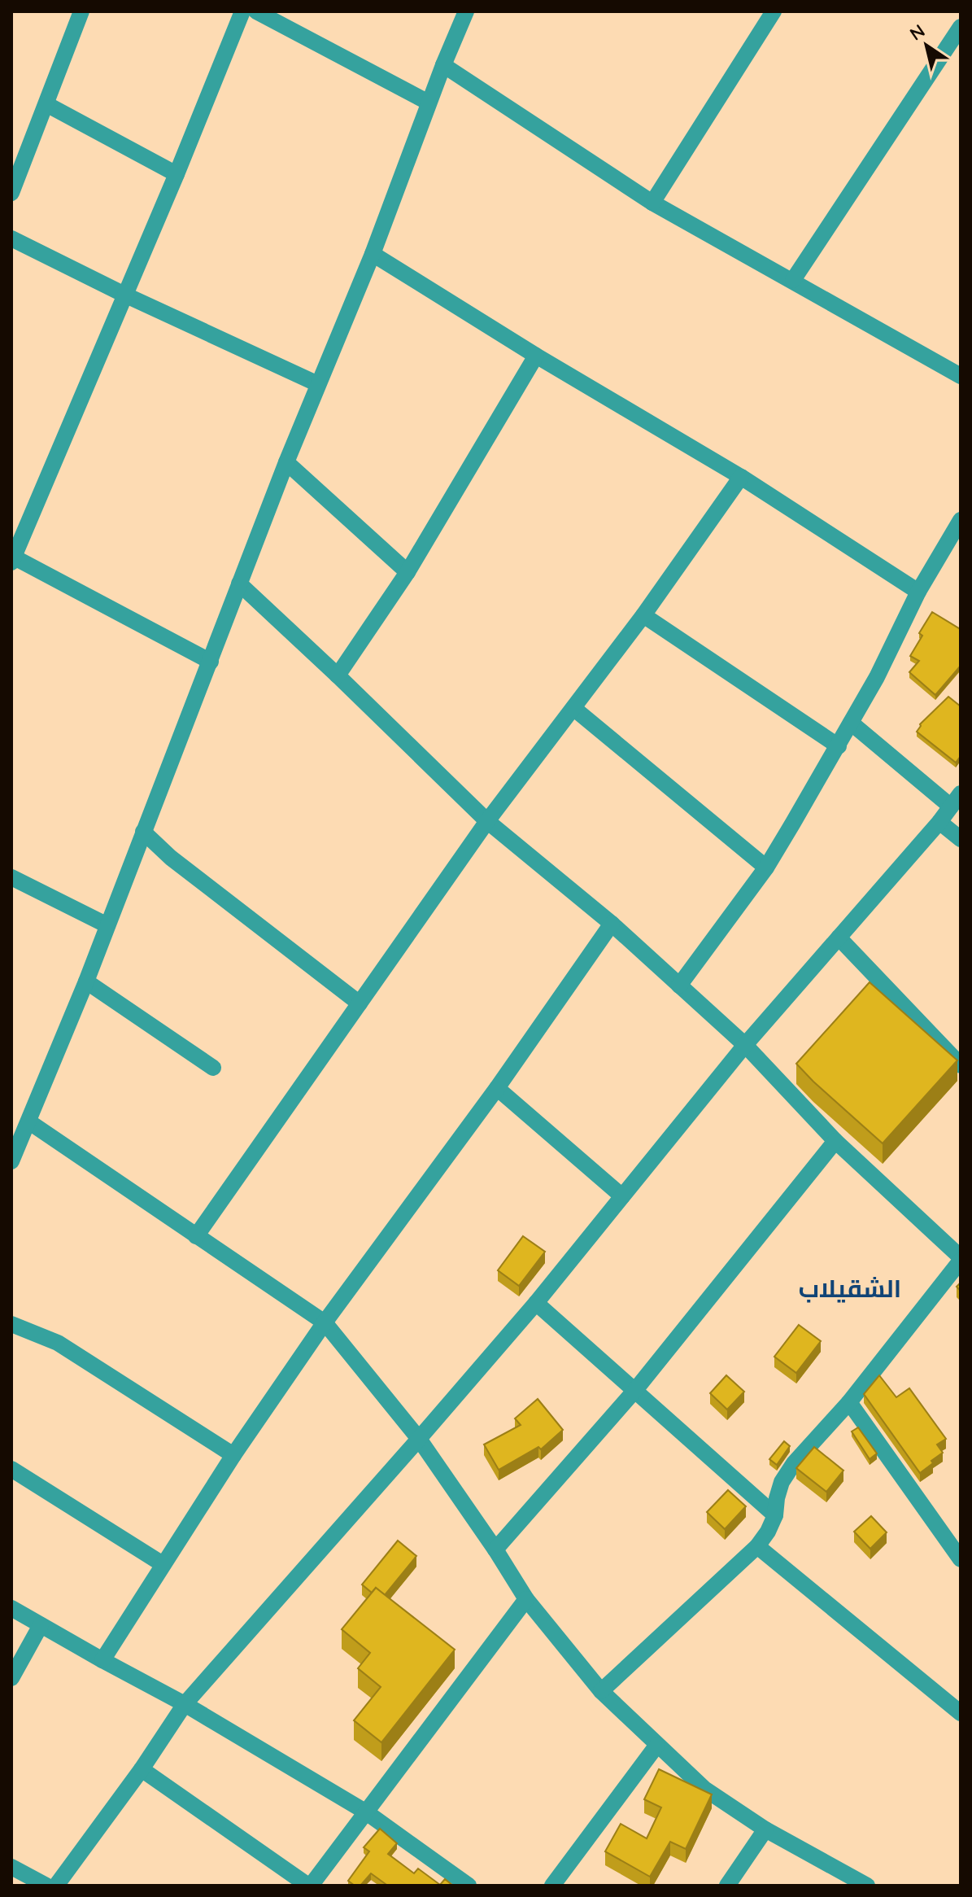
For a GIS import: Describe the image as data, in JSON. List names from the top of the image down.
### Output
{
  "districts": ["الشقيلاب"],
  "north": "top left"
}
